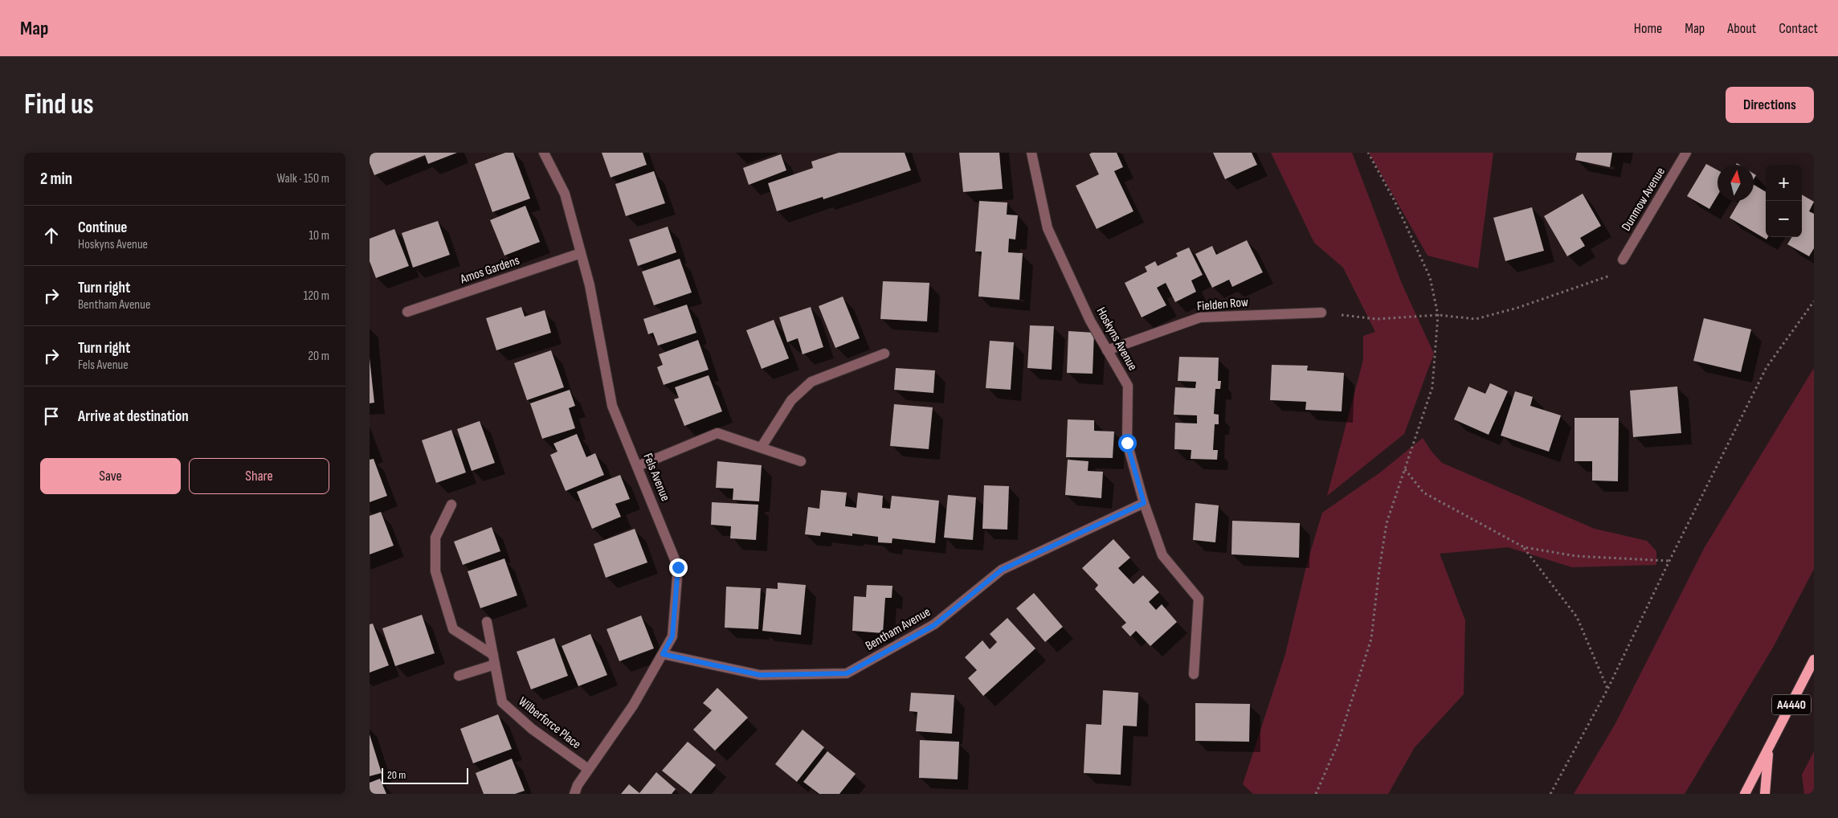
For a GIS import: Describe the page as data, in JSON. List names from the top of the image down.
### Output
{
  "streets": {
    "main road": ["A4440"],
    "street": [
      "Dunmow Avenue",
      "Amos Gardens",
      "Fielden Row",
      "Hoskyns Avenue",
      "Fels Avenue",
      "Bentham Avenue",
      "Wilberforce Place"
    ]
  },
  "crossings": [
    ["Amos Gardens", "Fels Avenue"],
    ["Fielden Row", "Hoskyns Avenue"],
    ["Hoskyns Avenue", "Bentham Avenue"],
    ["Fels Avenue", "Bentham Avenue"],
    ["Fels Avenue", "Wilberforce Place"]
  ],
  "scale_bar": "20 m",
  "north": "top",
  "page": {
    "header": "Map",
    "nav": [
      "Home",
      "Map",
      "About",
      "Contact"
    ],
    "buttons": [
      "Directions",
      ["Save", "Share"]
    ],
    "title": "Find us",
    "heading": ["2 min", "Walk · 150 m"],
    "map_buttons": ["+", "−"],
    "list": [
      ["Continue", "Hoskyns Avenue", "10 m"],
      ["Turn right", "Bentham Avenue", "120 m"],
      ["Turn right", "Fels Avenue", "20 m"],
      "Arrive at destination"
    ],
    "scale": "20 m"
  }
}
